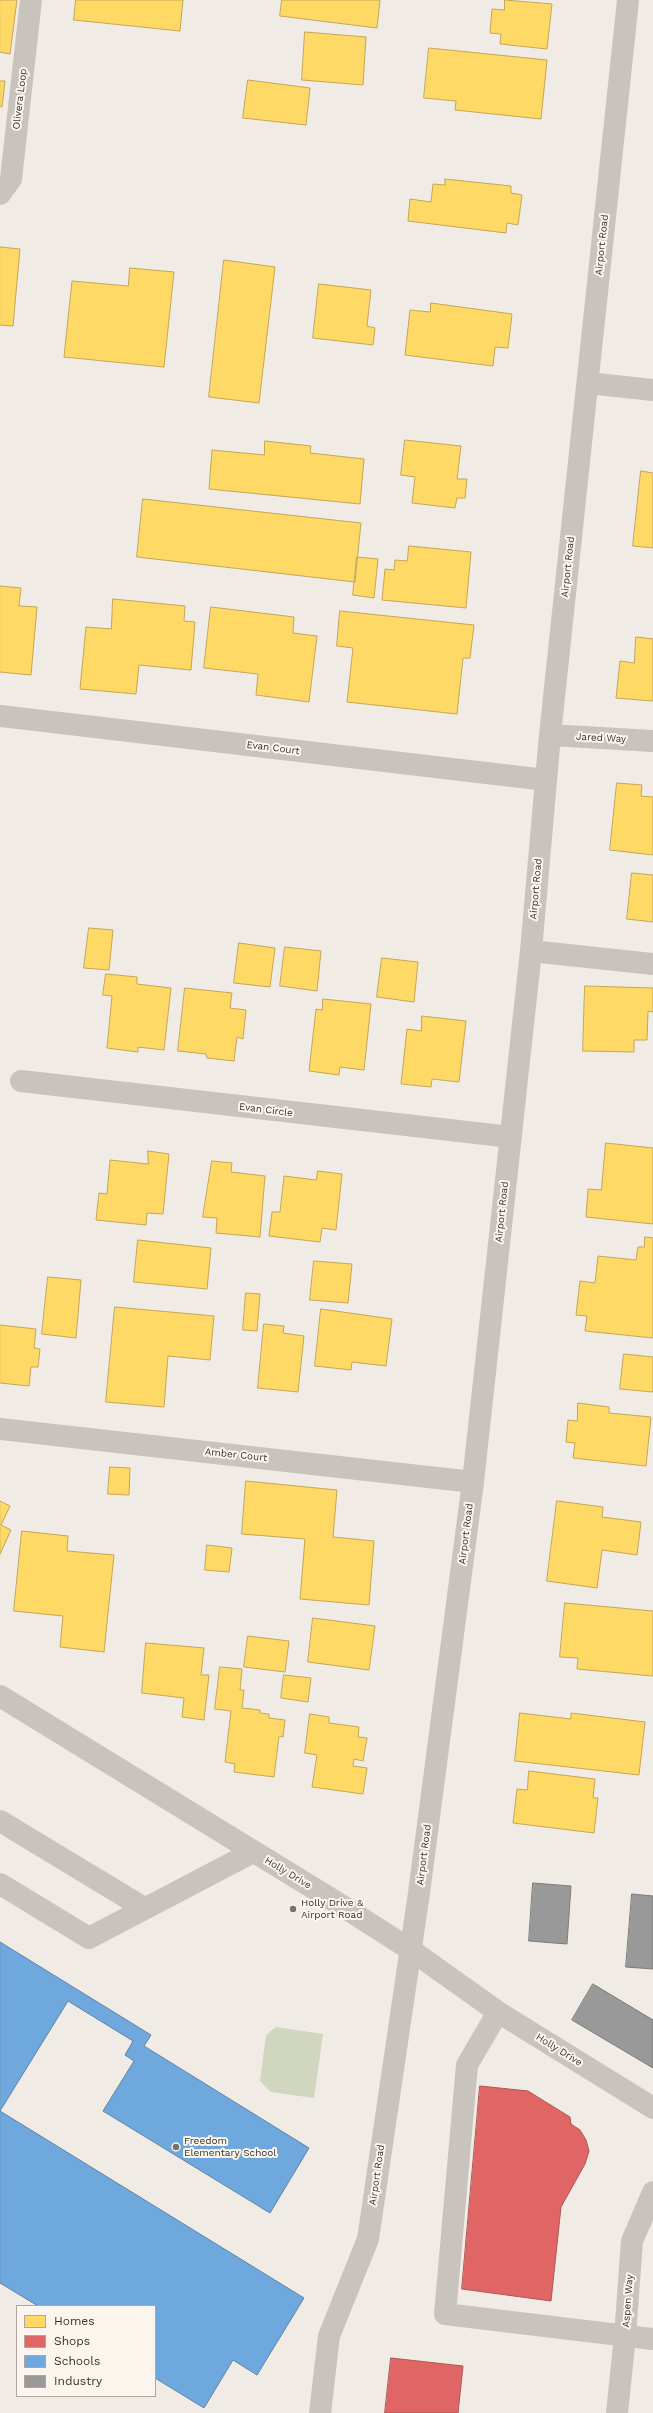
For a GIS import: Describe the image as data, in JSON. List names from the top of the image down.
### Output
{
  "streets": {
    "street": [
      "Olivera Loop",
      "Airport Road",
      "Jared Way",
      "Evan Court",
      "Evan Circle",
      "Amber Court",
      "Holly Drive",
      "Aspen Way"
    ]
  },
  "crossings": [
    ["Airport Road", "Jared Way"],
    ["Airport Road", "Evan Court"],
    ["Airport Road", "Evan Circle"],
    ["Airport Road", "Amber Court"],
    ["Airport Road", "Holly Drive"]
  ],
  "places": ["Holly Drive & Airport Road", "Freedom Elementary School"],
  "legend": [
    "Homes",
    "Shops",
    "Schools",
    "Industry"
  ]
}
